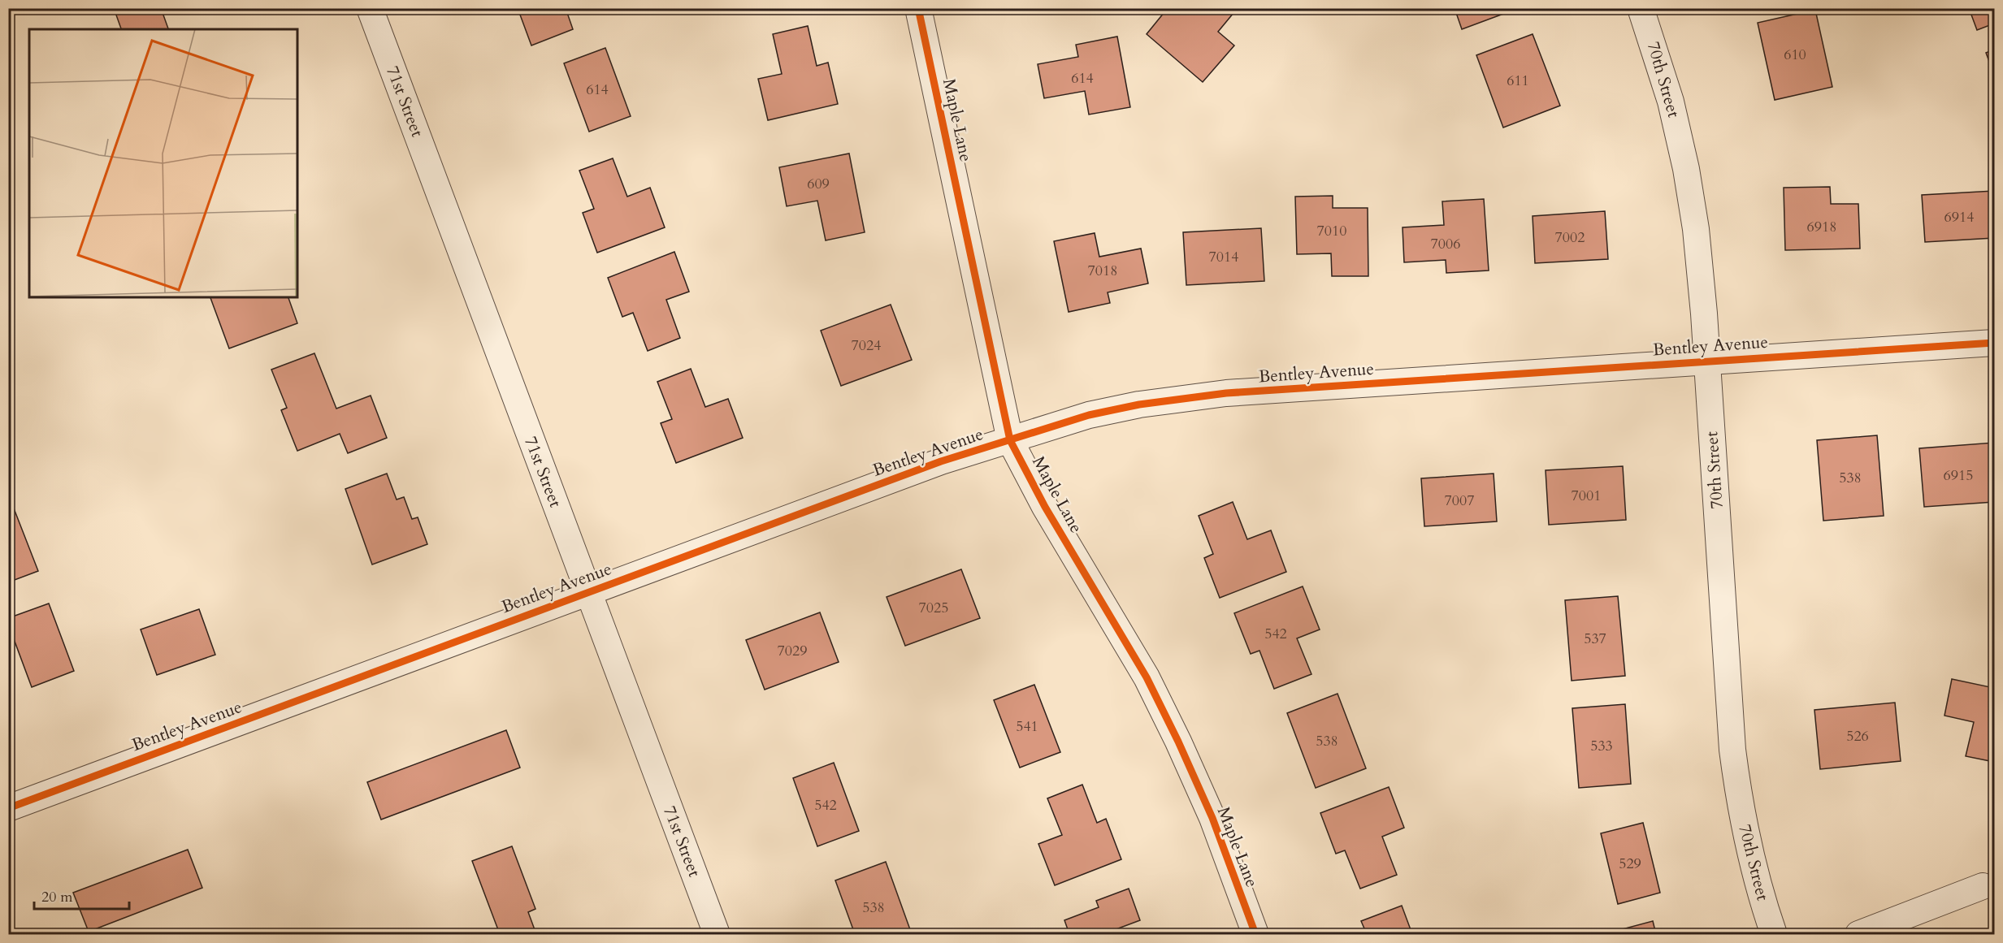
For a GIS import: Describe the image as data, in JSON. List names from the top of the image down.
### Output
{
  "streets": {
    "street": [
      "70th Street",
      "71st Street",
      "Maple Lane",
      "Bentley Avenue"
    ]
  },
  "crossings": [
    ["70th Street", "Bentley Avenue"],
    ["71st Street", "Bentley Avenue"],
    ["Maple Lane", "Bentley Avenue"]
  ],
  "house_numbers": [
    "610",
    "614",
    "611",
    "614",
    "609",
    "6914",
    "6918",
    "7010",
    "7002",
    "7006",
    "7014",
    "7018",
    "7024",
    "6915",
    "538",
    "7001",
    "7007",
    "7025",
    "542",
    "537",
    "7029",
    "541",
    "526",
    "538",
    "533",
    "542",
    "529",
    "538"
  ],
  "scale_bar": "20 m"
}
